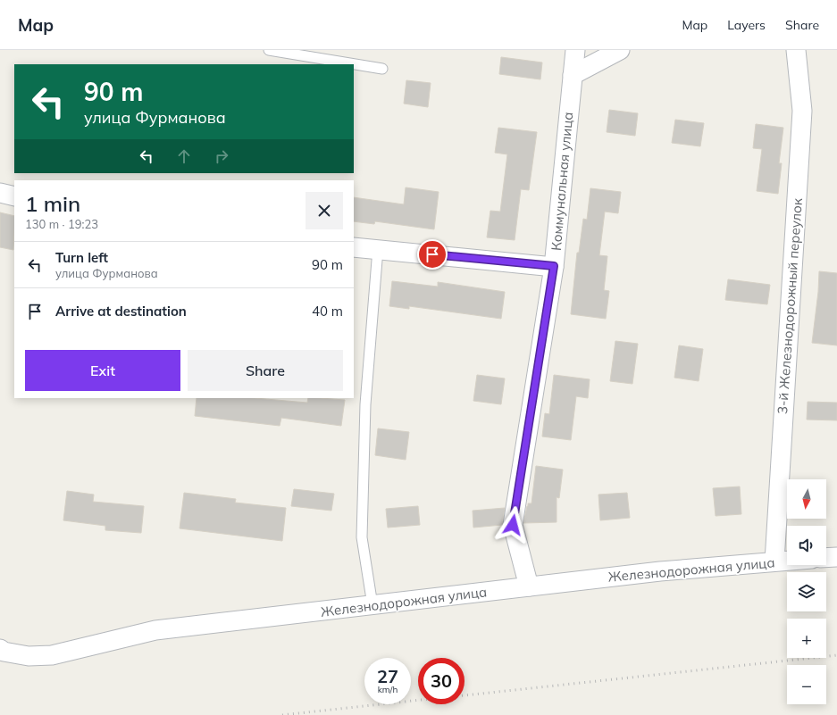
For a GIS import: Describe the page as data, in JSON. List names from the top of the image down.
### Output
{
  "streets": {
    "street": ["Коммунальная улица", "3-й Железнодорожный переулок", "Железнодорожная улица"]
  },
  "crossings": [
    ["Коммунальная улица", "Железнодорожная улица"],
    ["3-й Железнодорожный переулок", "Железнодорожная улица"]
  ],
  "north": "bottom",
  "page": {
    "header": "Map",
    "nav": ["Map", "Layers", "Share"],
    "turn": ["90 m", "улица Фурманова"],
    "heading": ["1 min", "130 m · 19:23"],
    "list": [
      {
        "name": "Turn left",
        "note": "улица Фурманова",
        "value": "90 m"
      },
      {
        "name": "Arrive at destination",
        "value": "40 m"
      }
    ],
    "buttons": ["Exit", "Share"],
    "map_buttons": ["+", "−"],
    "speed": "27 km/h",
    "limit": "30"
  }
}
